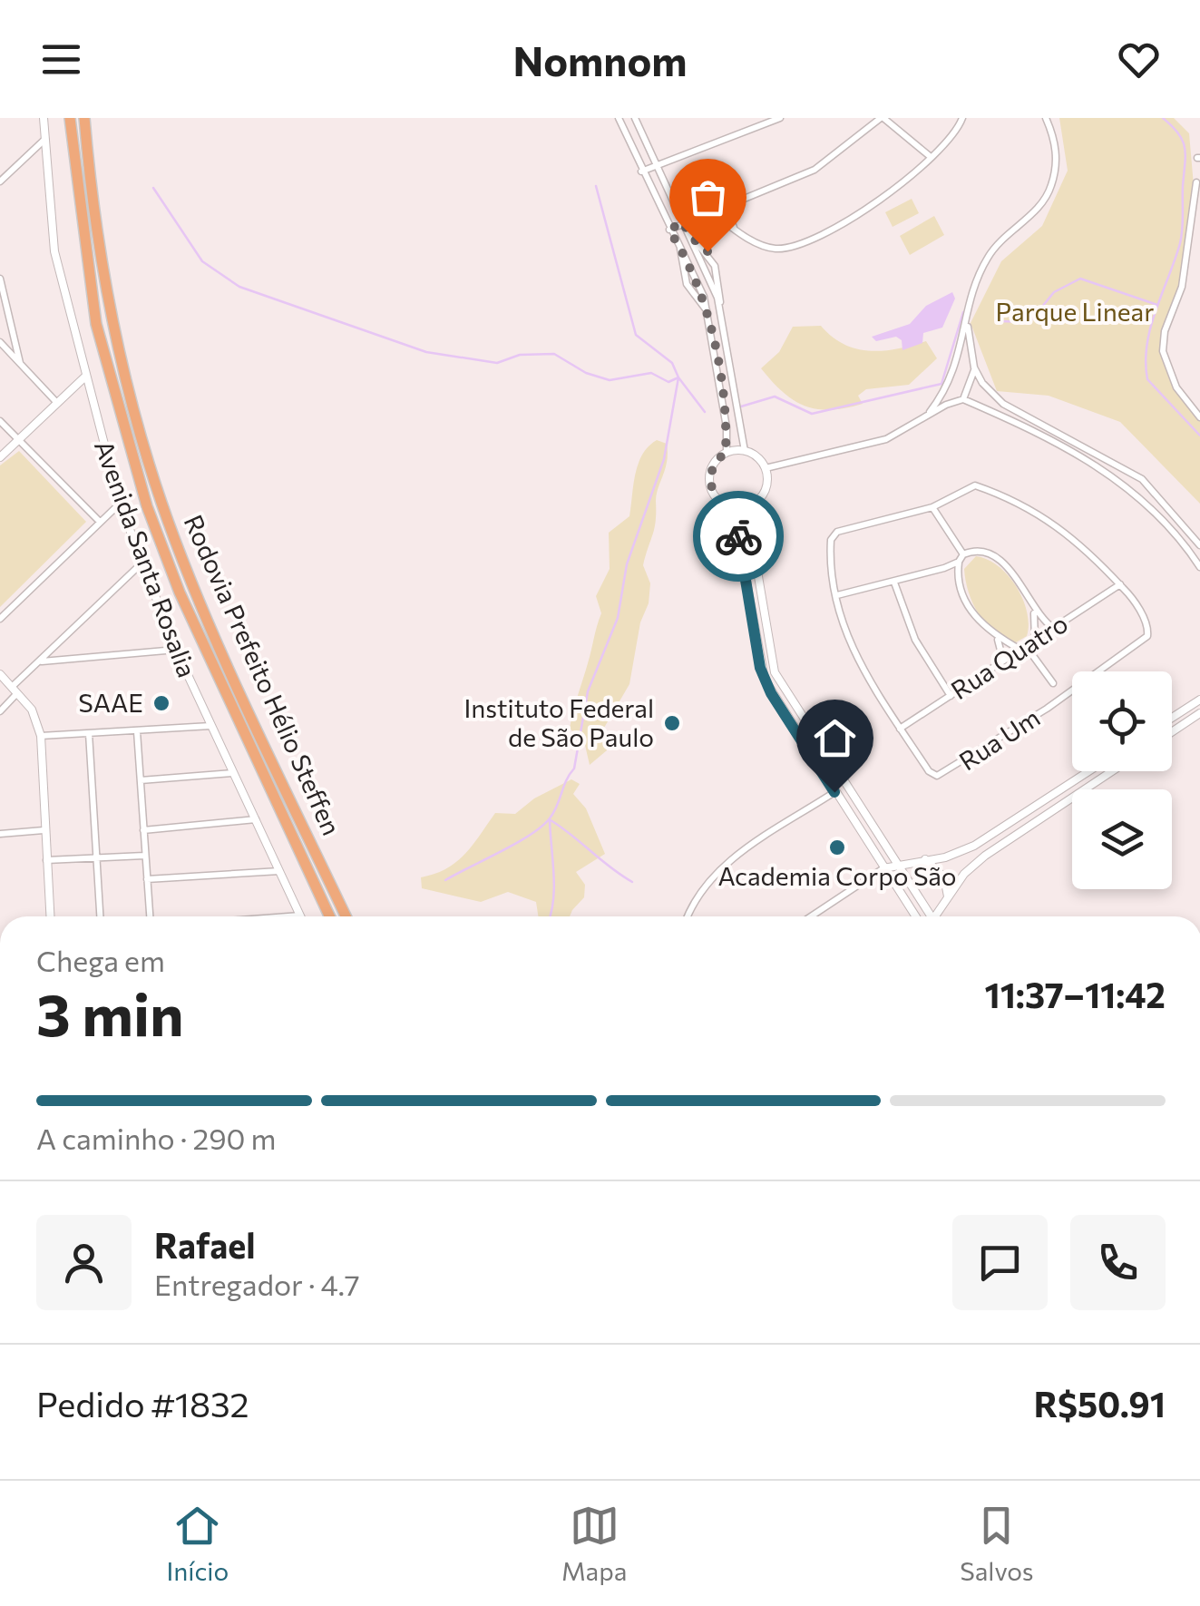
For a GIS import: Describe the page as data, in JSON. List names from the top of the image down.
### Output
{
  "streets": {
    "highway": ["Rodovia Prefeito Hélio Steffen"],
    "street": ["Avenida Santa Rosalia", "Rua Quatro", "Rua Um"]
  },
  "crossings": [
    ["Rua Quatro", "Rua Um"]
  ],
  "parks": ["Parque Linear"],
  "places": ["SAAE", "Instituto Federal de São Paulo", "Academia Corpo São"],
  "page": {
    "header": "Nomnom",
    "heading": ["3 min", "Chega em", "11:37–11:42"],
    "panel": [
      "Rafael",
      "Entregador · 4.7",
      "Pedido #1832",
      "R$50.91"
    ],
    "bar": "A caminho · 290 m",
    "tabs": ["Início", "Mapa", "Salvos"]
  }
}
